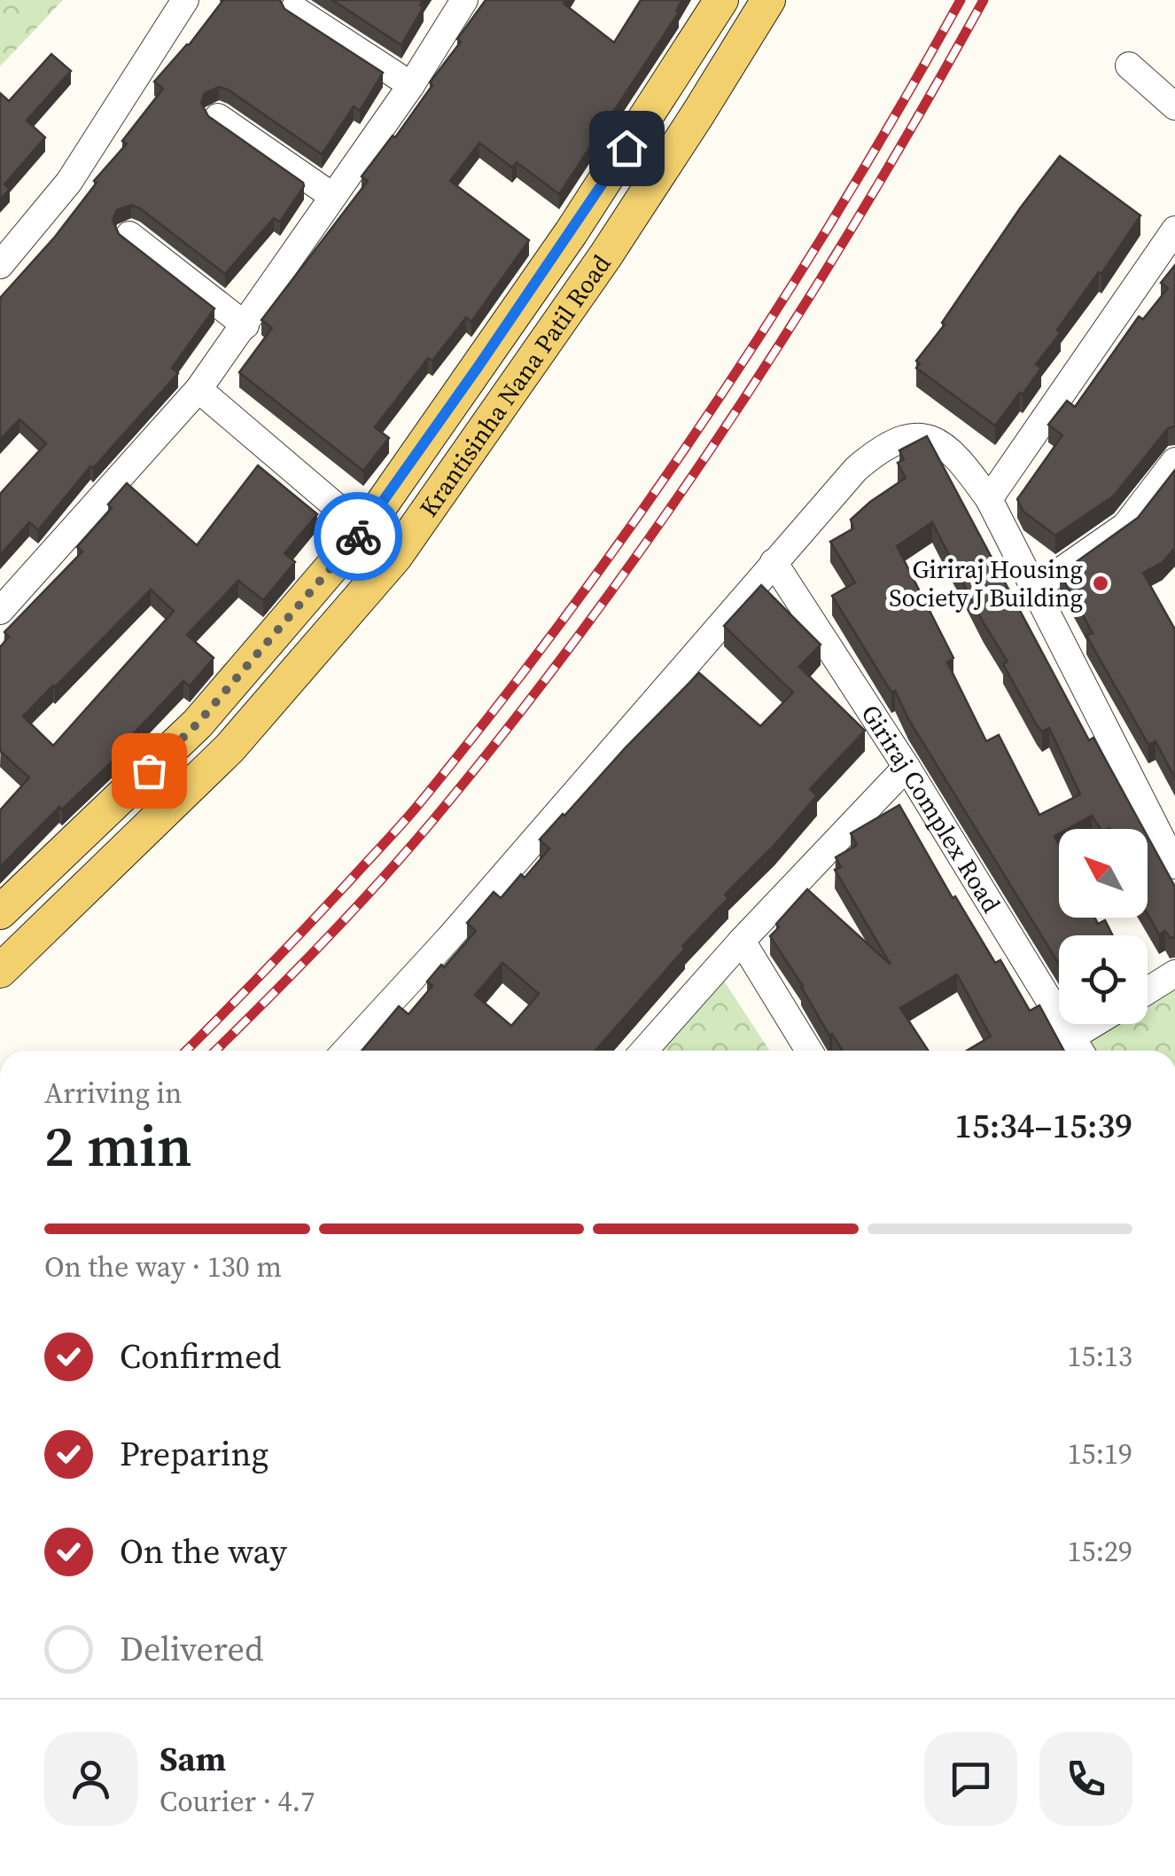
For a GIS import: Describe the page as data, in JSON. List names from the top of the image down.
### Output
{
  "streets": {
    "main road": ["Krantisinha Nana Patil Road"],
    "street": ["Giriraj Complex Road"]
  },
  "places": ["Giriraj Housing Society J Building"],
  "north": "top left",
  "page": {
    "heading": ["2 min", "Arriving in", "15:34–15:39"],
    "panel": ["Sam", "Courier · 4.7"],
    "bar": "On the way · 130 m",
    "list": [
      ["Confirmed", "15:13"],
      ["Preparing", "15:19"],
      ["On the way", "15:29"],
      "Delivered"
    ]
  }
}
